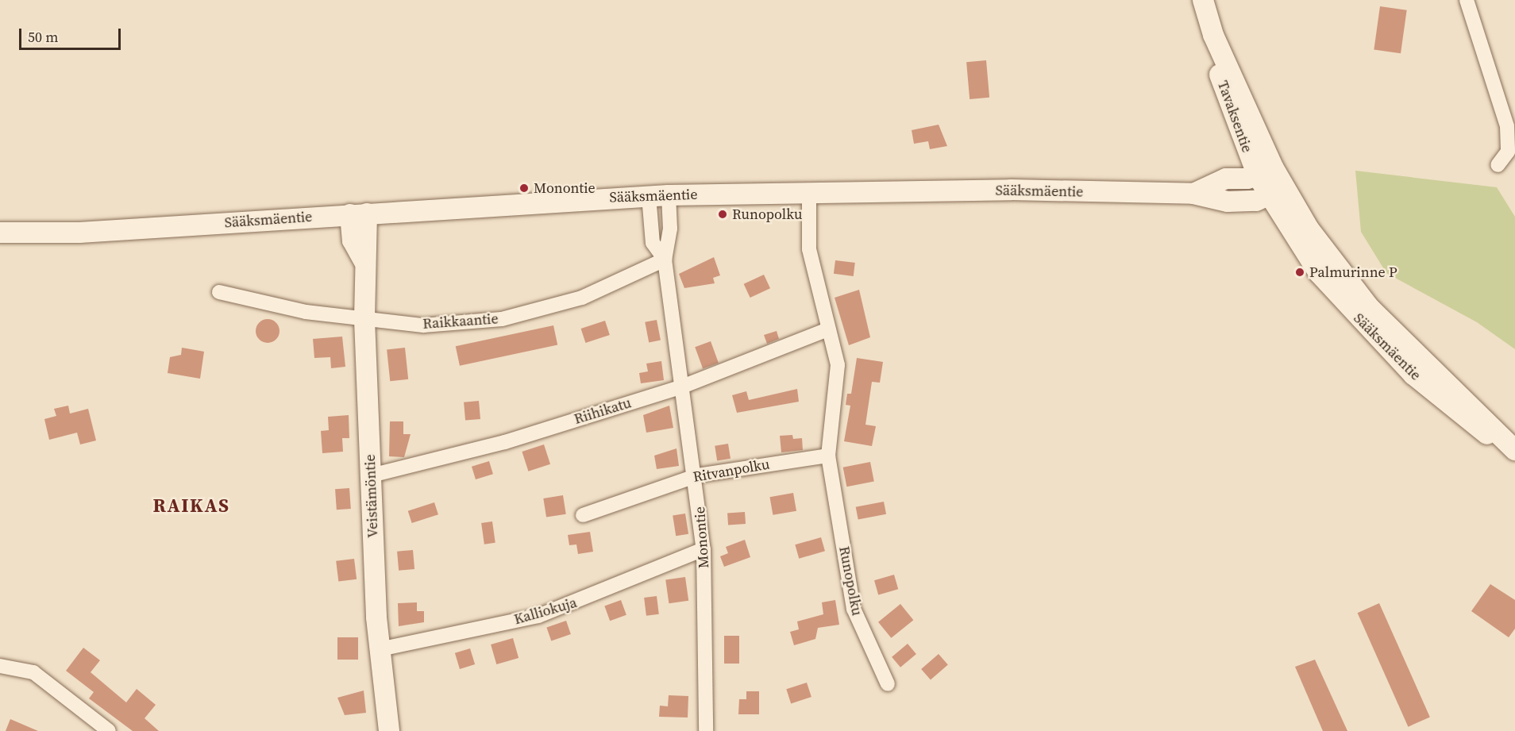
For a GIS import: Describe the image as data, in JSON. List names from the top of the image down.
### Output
{
  "streets": {
    "street": [
      "Tavaksentie",
      "Sääksmäentie",
      "Raikkaantie",
      "Riihikatu",
      "Ritvanpolku",
      "Veistämöntie",
      "Monontie",
      "Runopolku",
      "Kalliokuja"
    ]
  },
  "crossings": [
    ["Tavaksentie", "Sääksmäentie"],
    ["Sääksmäentie", "Veistämöntie"],
    ["Sääksmäentie", "Monontie"],
    ["Sääksmäentie", "Runopolku"],
    ["Raikkaantie", "Veistämöntie"],
    ["Raikkaantie", "Monontie"],
    ["Riihikatu", "Veistämöntie"],
    ["Riihikatu", "Monontie"],
    ["Riihikatu", "Runopolku"],
    ["Ritvanpolku", "Monontie"],
    ["Ritvanpolku", "Runopolku"],
    ["Veistämöntie", "Kalliokuja"],
    ["Monontie", "Kalliokuja"]
  ],
  "districts": ["RAIKAS"],
  "places": ["Monontie", "Runopolku", "Palmurinne P"],
  "scale_bar": "50 m"
}
